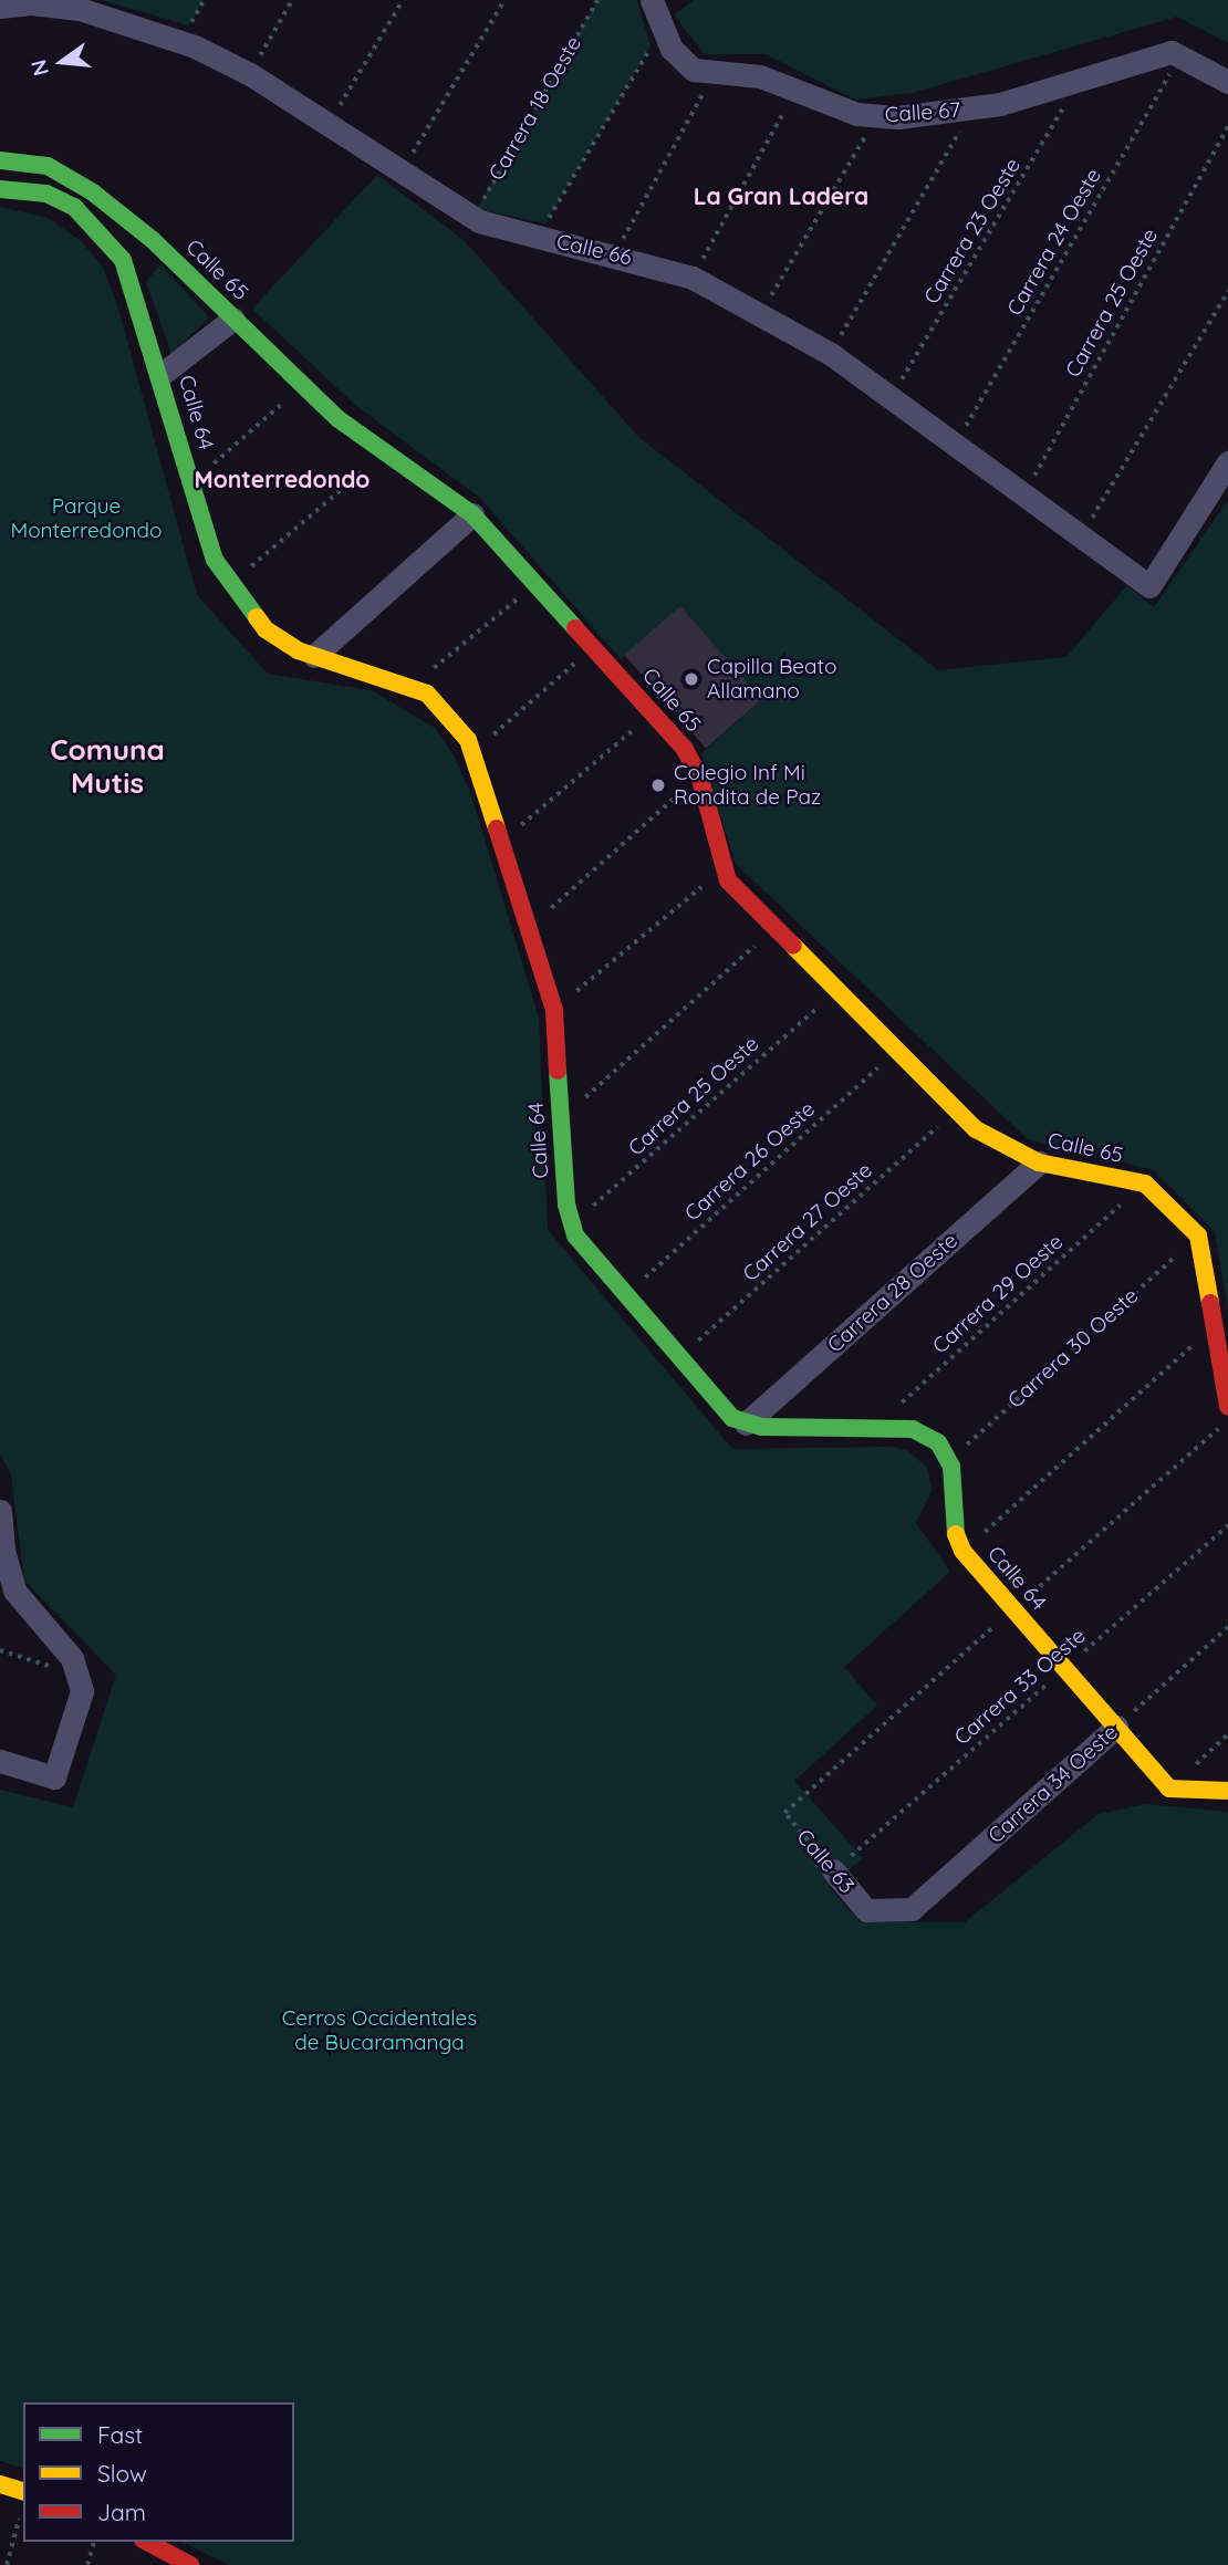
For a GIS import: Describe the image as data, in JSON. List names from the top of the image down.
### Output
{
  "streets": {
    "street": [
      "Calle 67",
      "Calle 66",
      "Calle 65",
      "Calle 64",
      "Carrera 28 Oeste",
      "Carrera 34 Oeste",
      "Calle 63"
    ],
    "path": [
      "Carrera 18 Oeste",
      "Carrera 23 Oeste",
      "Carrera 24 Oeste",
      "Carrera 25 Oeste",
      "Carrera 26 Oeste",
      "Carrera 27 Oeste",
      "Carrera 29 Oeste",
      "Carrera 30 Oeste",
      "Carrera 33 Oeste"
    ]
  },
  "crossings": [
    ["Carrera 18 Oeste", "Calle 66"],
    ["Calle 67", "Carrera 23 Oeste"],
    ["Calle 67", "Carrera 24 Oeste"],
    ["Carrera 23 Oeste", "Calle 66"],
    ["Carrera 24 Oeste", "Calle 66"],
    ["Calle 66", "Carrera 25 Oeste"],
    ["Calle 65", "Carrera 25 Oeste"],
    ["Calle 65", "Carrera 26 Oeste"],
    ["Calle 65", "Carrera 27 Oeste"],
    ["Calle 65", "Carrera 28 Oeste"],
    ["Calle 65", "Carrera 29 Oeste"],
    ["Calle 65", "Carrera 30 Oeste"],
    ["Carrera 25 Oeste", "Calle 64"],
    ["Calle 64", "Carrera 30 Oeste"],
    ["Calle 64", "Carrera 33 Oeste"],
    ["Calle 64", "Carrera 34 Oeste"],
    ["Carrera 33 Oeste", "Calle 63"],
    ["Carrera 34 Oeste", "Calle 63"]
  ],
  "districts": ["La Gran Ladera", "Monterredondo", "Comuna Mutis"],
  "parks": ["Parque Monterredondo", "Cerros Occidentales de Bucaramanga"],
  "places": ["Capilla Beato Allamano", "Colegio Inf Mi Rondita de Paz"],
  "legend": ["Fast", "Slow", "Jam"],
  "north": "left"
}
